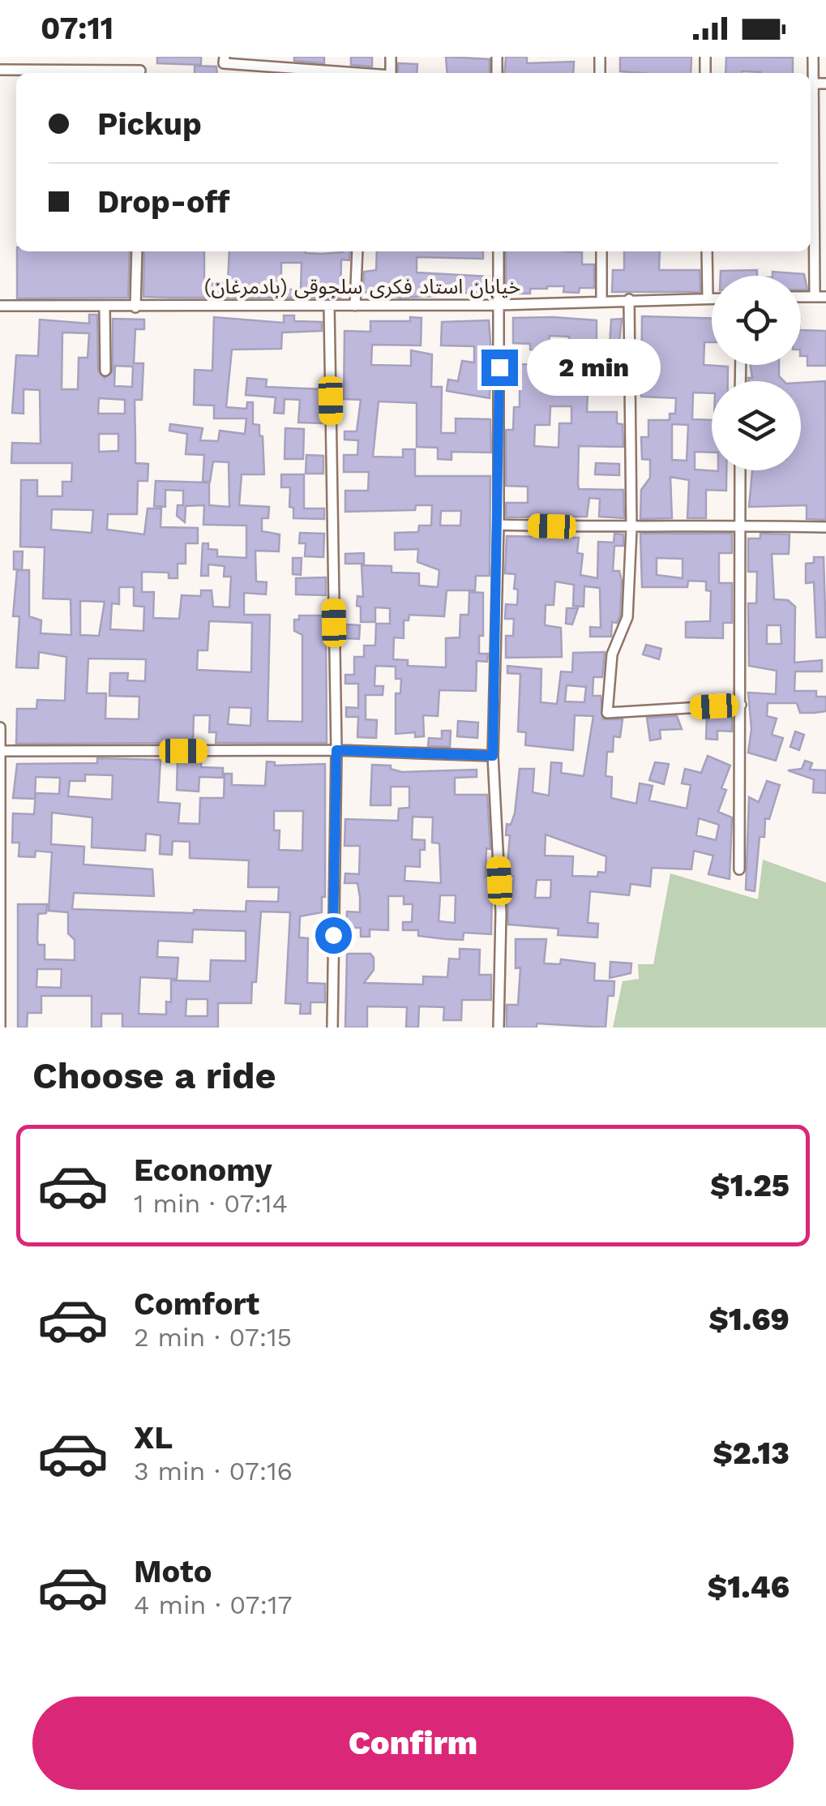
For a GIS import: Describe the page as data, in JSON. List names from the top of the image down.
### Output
{
  "streets": {
    "street": ["خیابان استاد فکری سلجوقی (بادمرغان)"]
  },
  "page": {
    "status": "07:11",
    "banner": ["Pickup", "Drop-off"],
    "bubble": "2 min",
    "heading": "Choose a ride",
    "list": [
      {
        "name": "Economy",
        "note": "1 min · 07:14",
        "value": "$1.25"
      },
      {
        "name": "Comfort",
        "note": "2 min · 07:15",
        "value": "$1.69"
      },
      {
        "name": "XL",
        "note": "3 min · 07:16",
        "value": "$2.13"
      },
      {
        "name": "Moto",
        "note": "4 min · 07:17",
        "value": "$1.46"
      }
    ],
    "buttons": "Confirm"
  }
}
